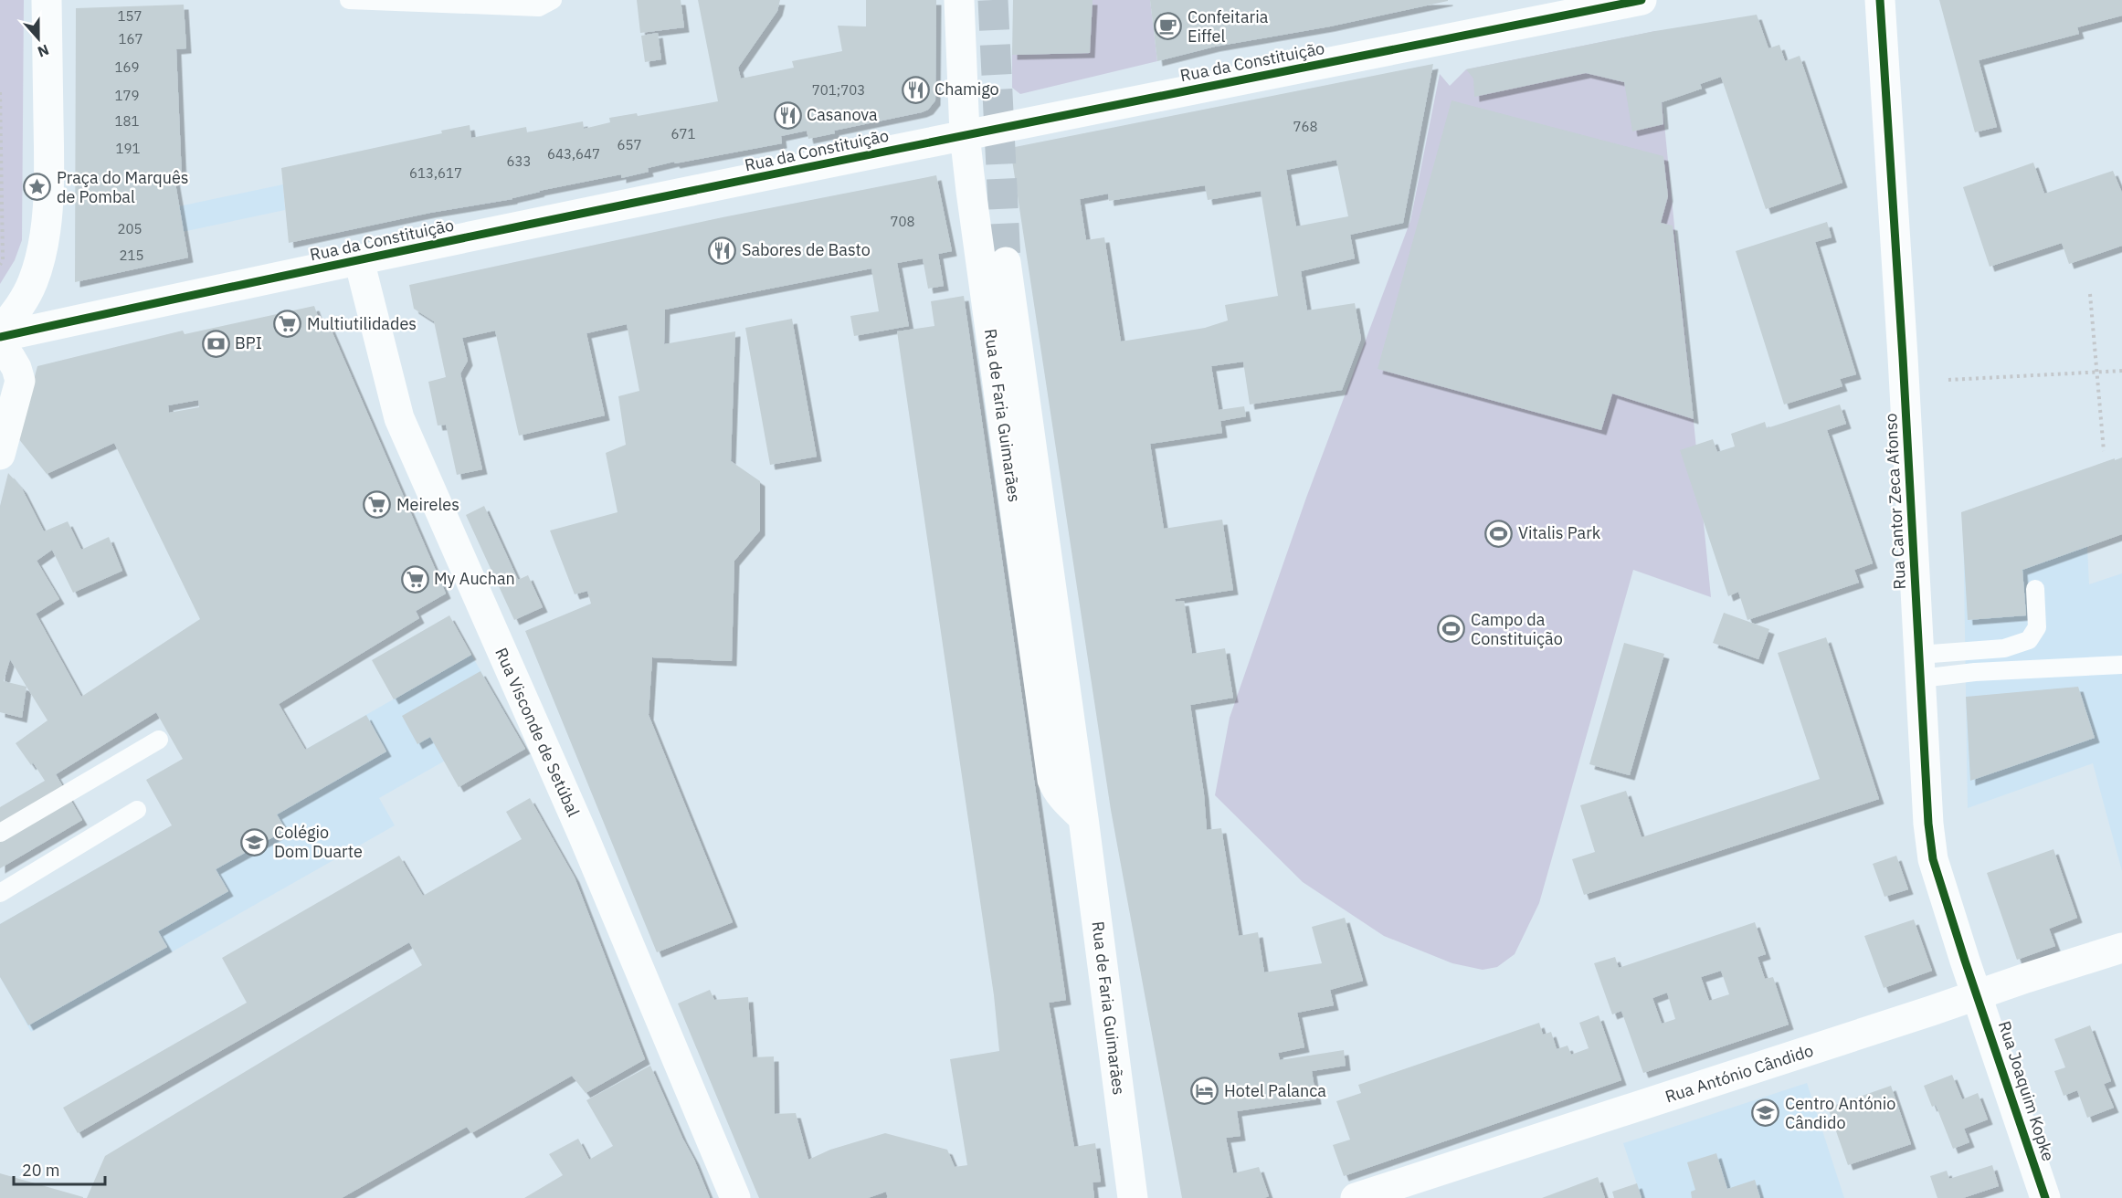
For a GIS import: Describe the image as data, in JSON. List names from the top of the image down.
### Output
{
  "streets": {
    "main road": [
      "Rua da Constituição",
      "Rua de Faria Guimarães",
      "Rua Cantor Zeca Afonso",
      "Rua Visconde de Setúbal",
      "Rua António Cândido",
      "Rua Joaquim Kopke"
    ]
  },
  "crossings": [
    ["Rua da Constituição", "Rua de Faria Guimarães"],
    ["Rua da Constituição", "Rua Visconde de Setúbal"],
    ["Rua Cantor Zeca Afonso", "Rua António Cândido"],
    ["Rua Cantor Zeca Afonso", "Rua Joaquim Kopke"],
    ["Rua António Cândido", "Rua Joaquim Kopke"]
  ],
  "places": {
    "cafe": ["Confeitaria Eiffel"],
    "restaurant": ["Chamigo", "Casanova", "Sabores de Basto"],
    "place": ["Praça do Marquês de Pombal"],
    "supermarket": ["Multiutilidades", "Meireles", "My Auchan"],
    "bank": ["BPI"],
    "sports": ["Vitalis Park", "Campo da Constituição"],
    "school or university": ["Colégio Dom Duarte", "Centro António Cândido"],
    "hotel": ["Hotel Palanca"]
  },
  "house_numbers": [
    "157",
    "167",
    "169",
    "701;703",
    "179",
    "181",
    "768",
    "671",
    "657",
    "191",
    "643,647",
    "633",
    "613,617",
    "708",
    "205",
    "215"
  ],
  "scale_bar": "20 m",
  "north": "bottom"
}
